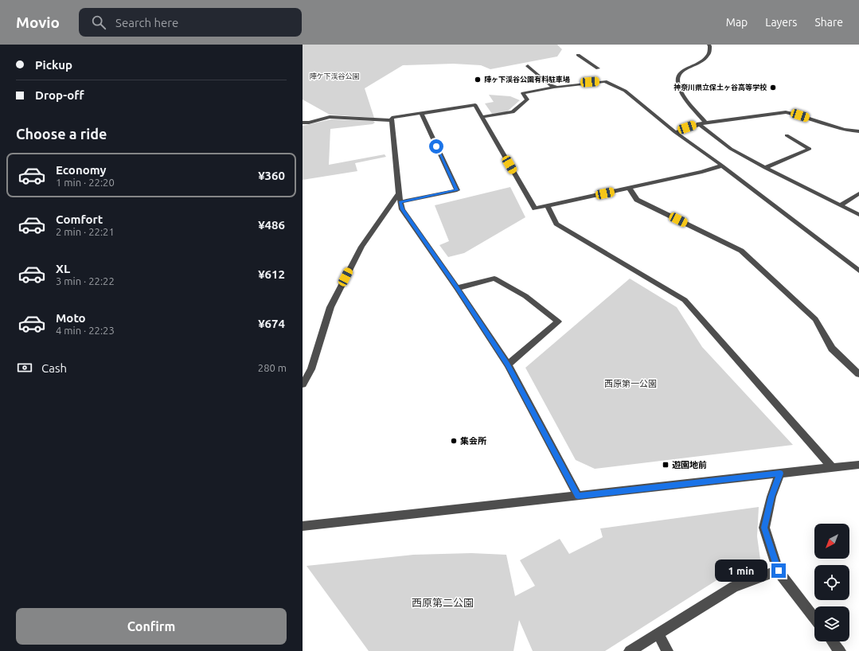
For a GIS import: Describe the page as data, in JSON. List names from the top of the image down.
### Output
{
  "parks": ["陣ケ下渓谷公園", "西原第一公園", "西原第二公園"],
  "places": {
    "other": ["陣ヶ下渓谷公園有料駐車場", "神奈川県立保土ヶ谷高等学校", "集会所"],
    "transit": ["遊園地前"]
  },
  "north": "bottom left",
  "page": {
    "header": "Movio",
    "search": "Search here",
    "nav": ["Map", "Layers", "Share"],
    "banner": ["Pickup", "Drop-off"],
    "heading": "Choose a ride",
    "list": [
      {
        "name": "Economy",
        "note": "1 min · 22:20",
        "value": "¥360"
      },
      {
        "name": "Comfort",
        "note": "2 min · 22:21",
        "value": "¥486"
      },
      {
        "name": "XL",
        "note": "3 min · 22:22",
        "value": "¥612"
      },
      {
        "name": "Moto",
        "note": "4 min · 22:23",
        "value": "¥674"
      }
    ],
    "pay": ["Cash", "280 m"],
    "bubble": "1 min",
    "buttons": "Confirm"
  }
}
